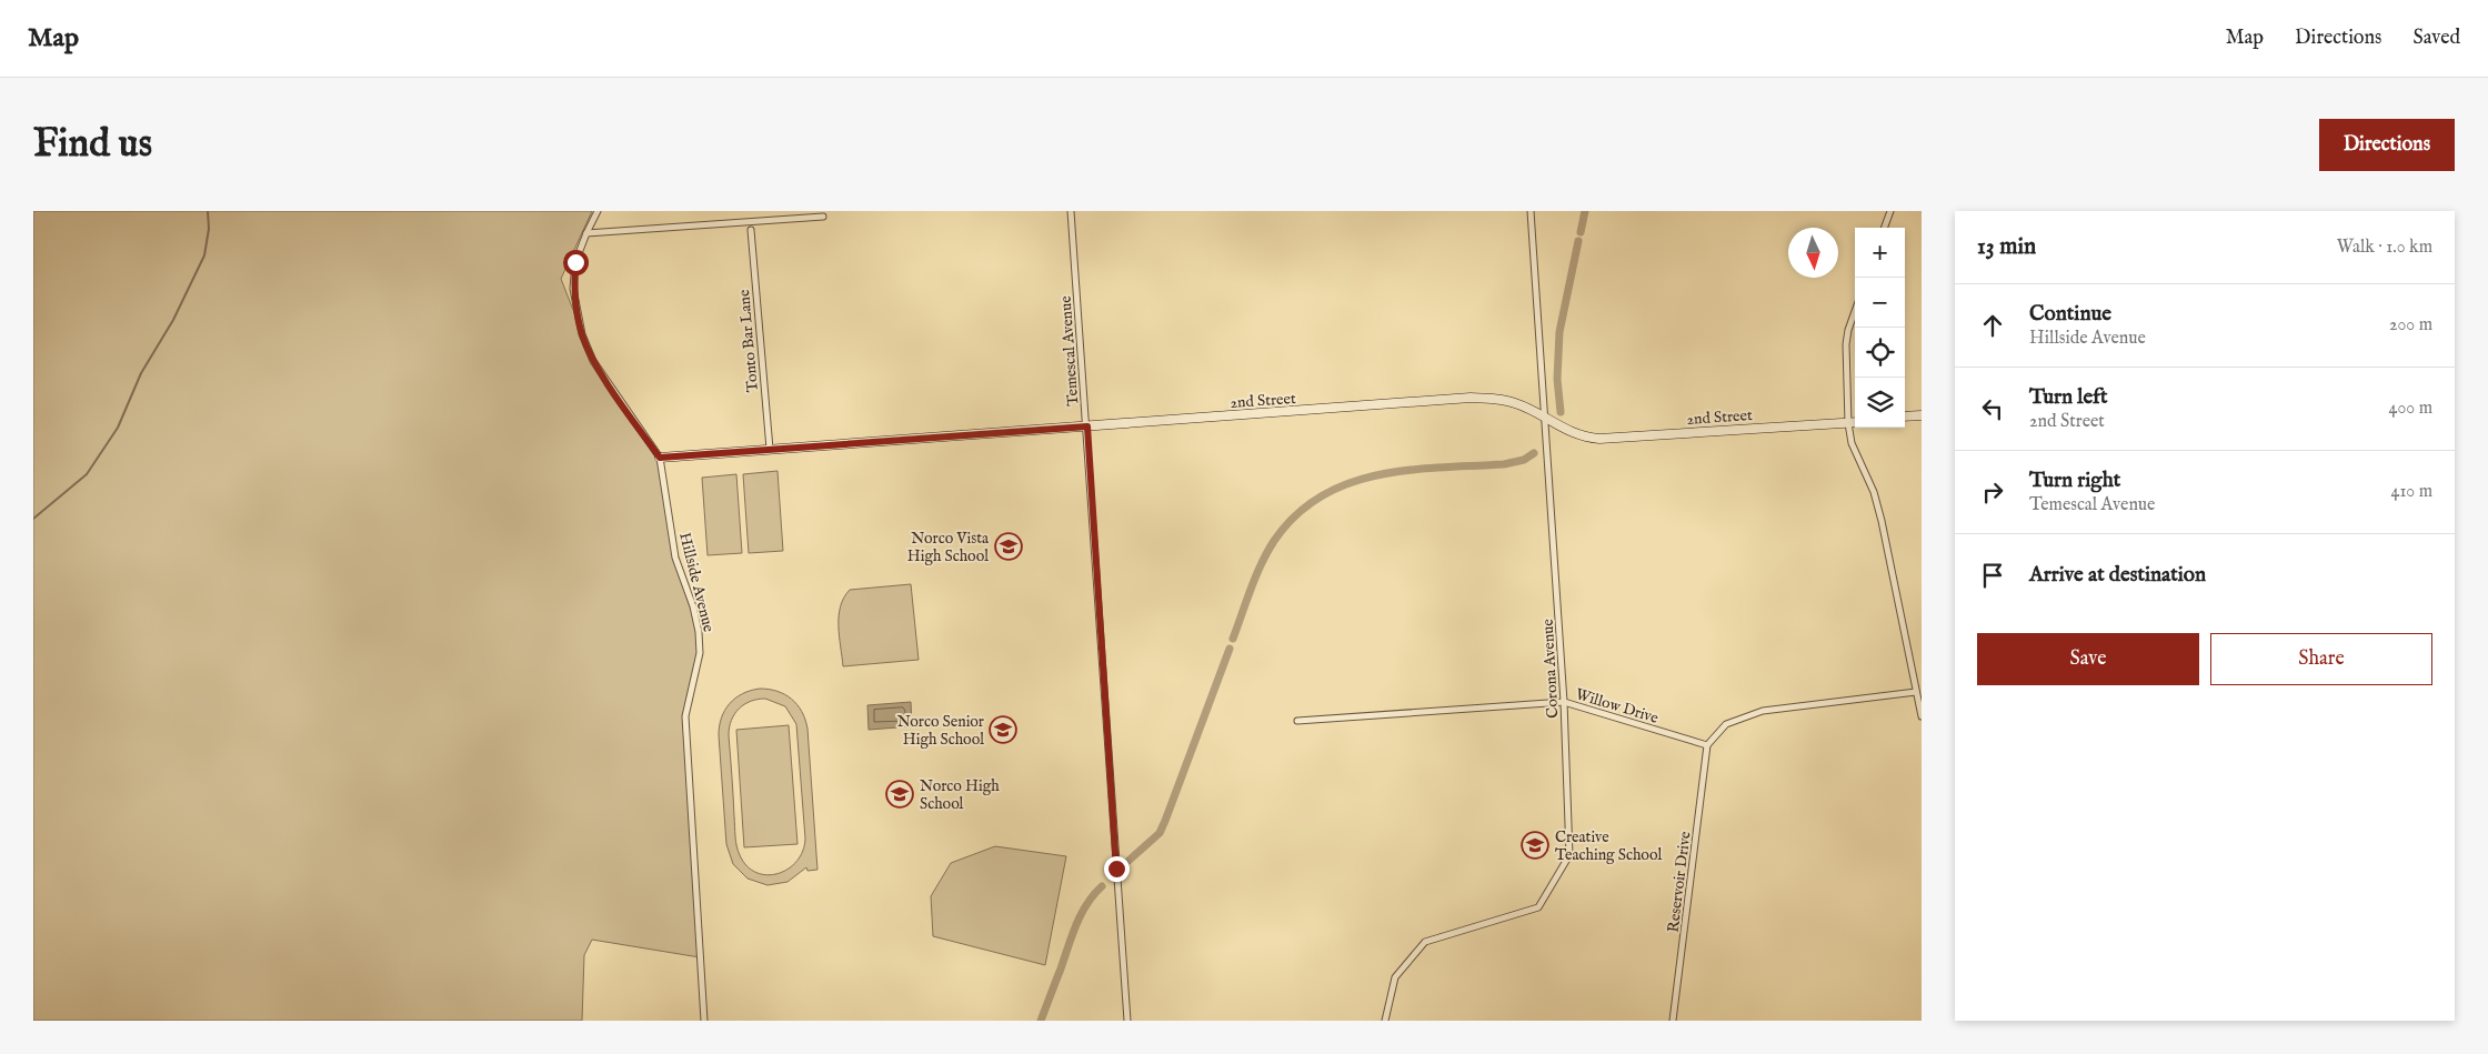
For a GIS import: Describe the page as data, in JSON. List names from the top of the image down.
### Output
{
  "streets": {
    "street": [
      "Tonto Bar Lane",
      "Temescal Avenue",
      "2nd Street",
      "Hillside Avenue",
      "Corona Avenue",
      "Willow Drive",
      "Reservoir Drive"
    ]
  },
  "crossings": [
    ["Tonto Bar Lane", "2nd Street"],
    ["Temescal Avenue", "2nd Street"],
    ["2nd Street", "Hillside Avenue"],
    ["2nd Street", "Corona Avenue"],
    ["Corona Avenue", "Willow Drive"],
    ["Willow Drive", "Reservoir Drive"]
  ],
  "places": {
    "school or university": [
      "Norco Vista High School",
      "Norco Senior High School",
      "Norco High School",
      "Creative Teaching School"
    ]
  },
  "north": "bottom",
  "page": {
    "header": "Map",
    "nav": ["Map", "Directions", "Saved"],
    "buttons": [
      "Directions",
      ["Save", "Share"]
    ],
    "title": "Find us",
    "heading": ["13 min", "Walk · 1.0 km"],
    "map_buttons": ["+", "−"],
    "list": [
      ["Continue", "Hillside Avenue", "200 m"],
      ["Turn left", "2nd Street", "400 m"],
      ["Turn right", "Temescal Avenue", "410 m"],
      "Arrive at destination"
    ]
  }
}
